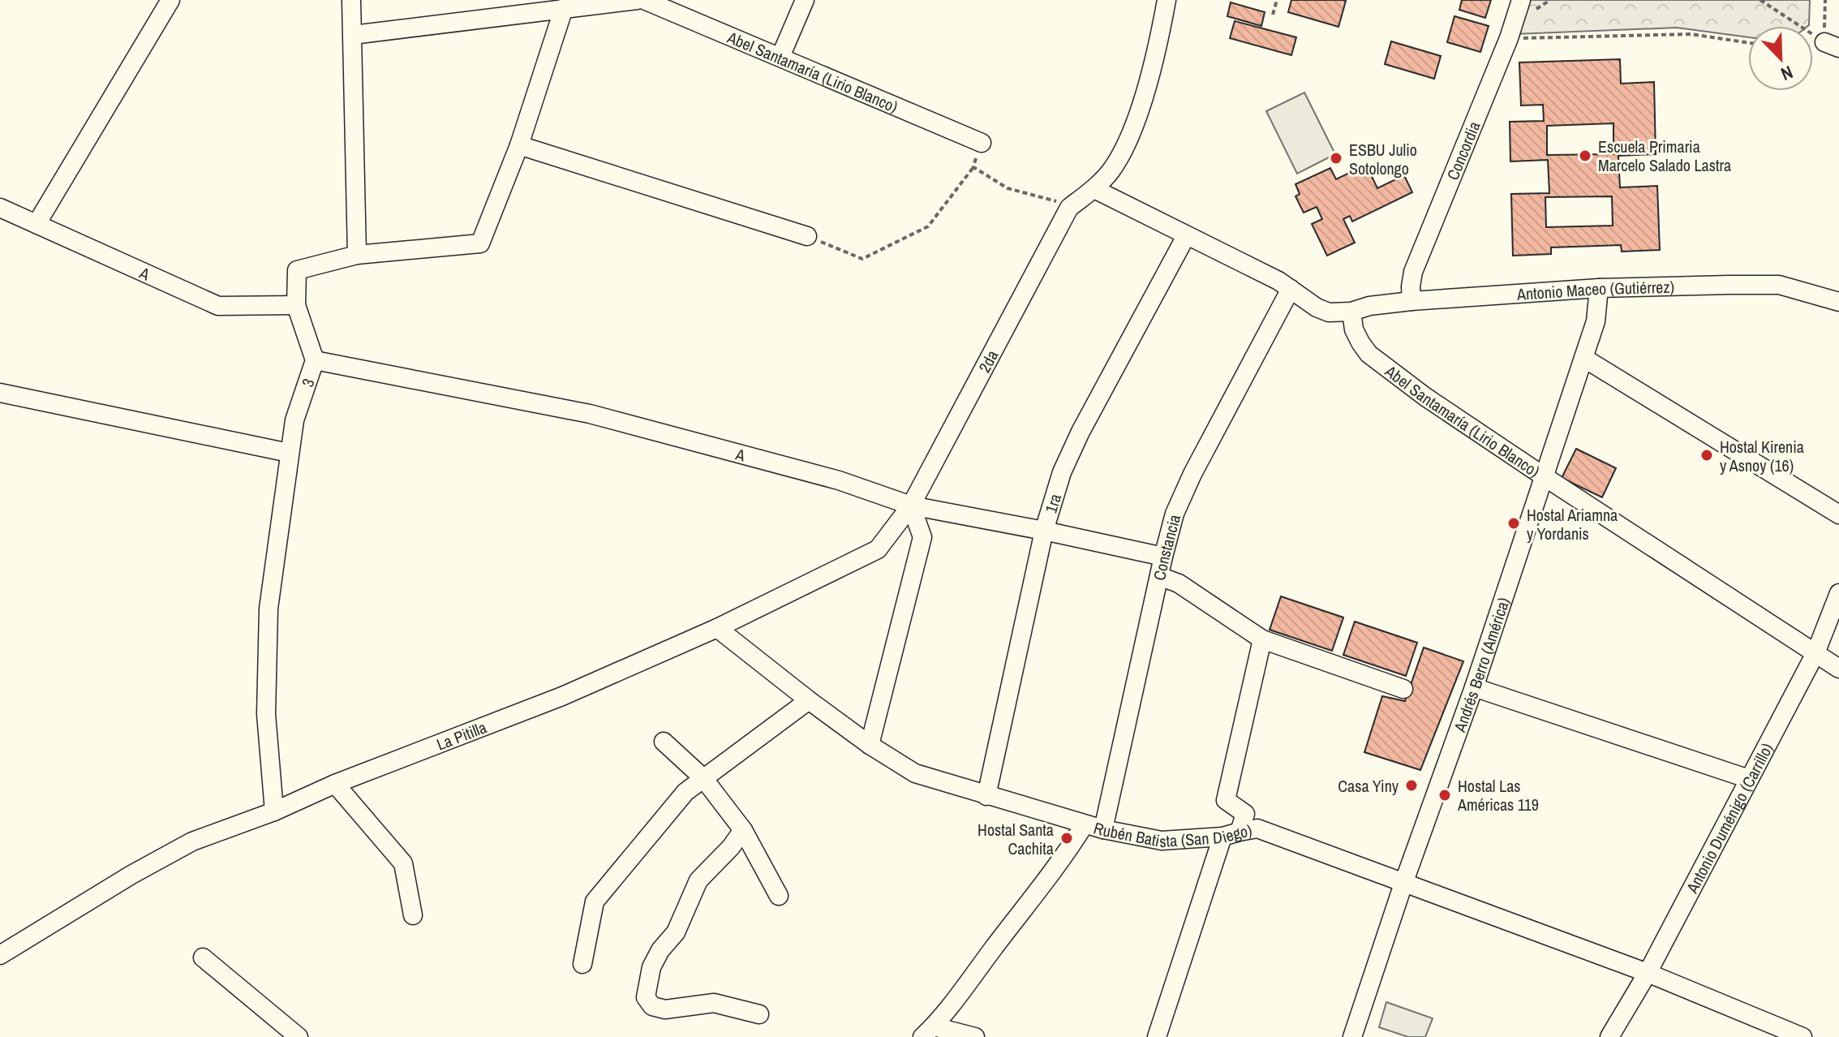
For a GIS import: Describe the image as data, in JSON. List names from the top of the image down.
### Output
{
  "streets": {
    "street": [
      "Abel Santamaría (Lirio Blanco)",
      "Concordia",
      "A",
      "Antonio Maceo (Gutiérrez)",
      "2da",
      "3",
      "1ra",
      "Constancia",
      "Andrés Berro (América)",
      "La Pitilla",
      "Antonio Duménigo (Carrillo)",
      "Rubén Batista (San Diego)"
    ]
  },
  "crossings": [
    ["Abel Santamaría (Lirio Blanco)", "Antonio Maceo (Gutiérrez)"],
    ["Abel Santamaría (Lirio Blanco)", "Andrés Berro (América)"],
    ["Abel Santamaría (Lirio Blanco)", "Antonio Duménigo (Carrillo)"],
    ["Concordia", "Antonio Maceo (Gutiérrez)"],
    ["A", "2da"],
    ["A", "3"],
    ["A", "1ra"],
    ["A", "Constancia"],
    ["A", "La Pitilla"],
    ["Antonio Maceo (Gutiérrez)", "Andrés Berro (América)"],
    ["2da", "La Pitilla"],
    ["3", "La Pitilla"],
    ["1ra", "Rubén Batista (San Diego)"],
    ["Constancia", "Rubén Batista (San Diego)"],
    ["Andrés Berro (América)", "Rubén Batista (San Diego)"],
    ["La Pitilla", "Rubén Batista (San Diego)"],
    ["Antonio Duménigo (Carrillo)", "Rubén Batista (San Diego)"]
  ],
  "places": [
    "Escuela Primaria Marcelo Salado Lastra",
    "ESBU Julio Sotolongo",
    "Hostal Kirenia y Asnoy (16)",
    "Hostal Ariamna y Yordanis",
    "Casa Yiny",
    "Hostal Las Américas 119",
    "Hostal Santa Cachita"
  ],
  "north": "bottom right"
}
